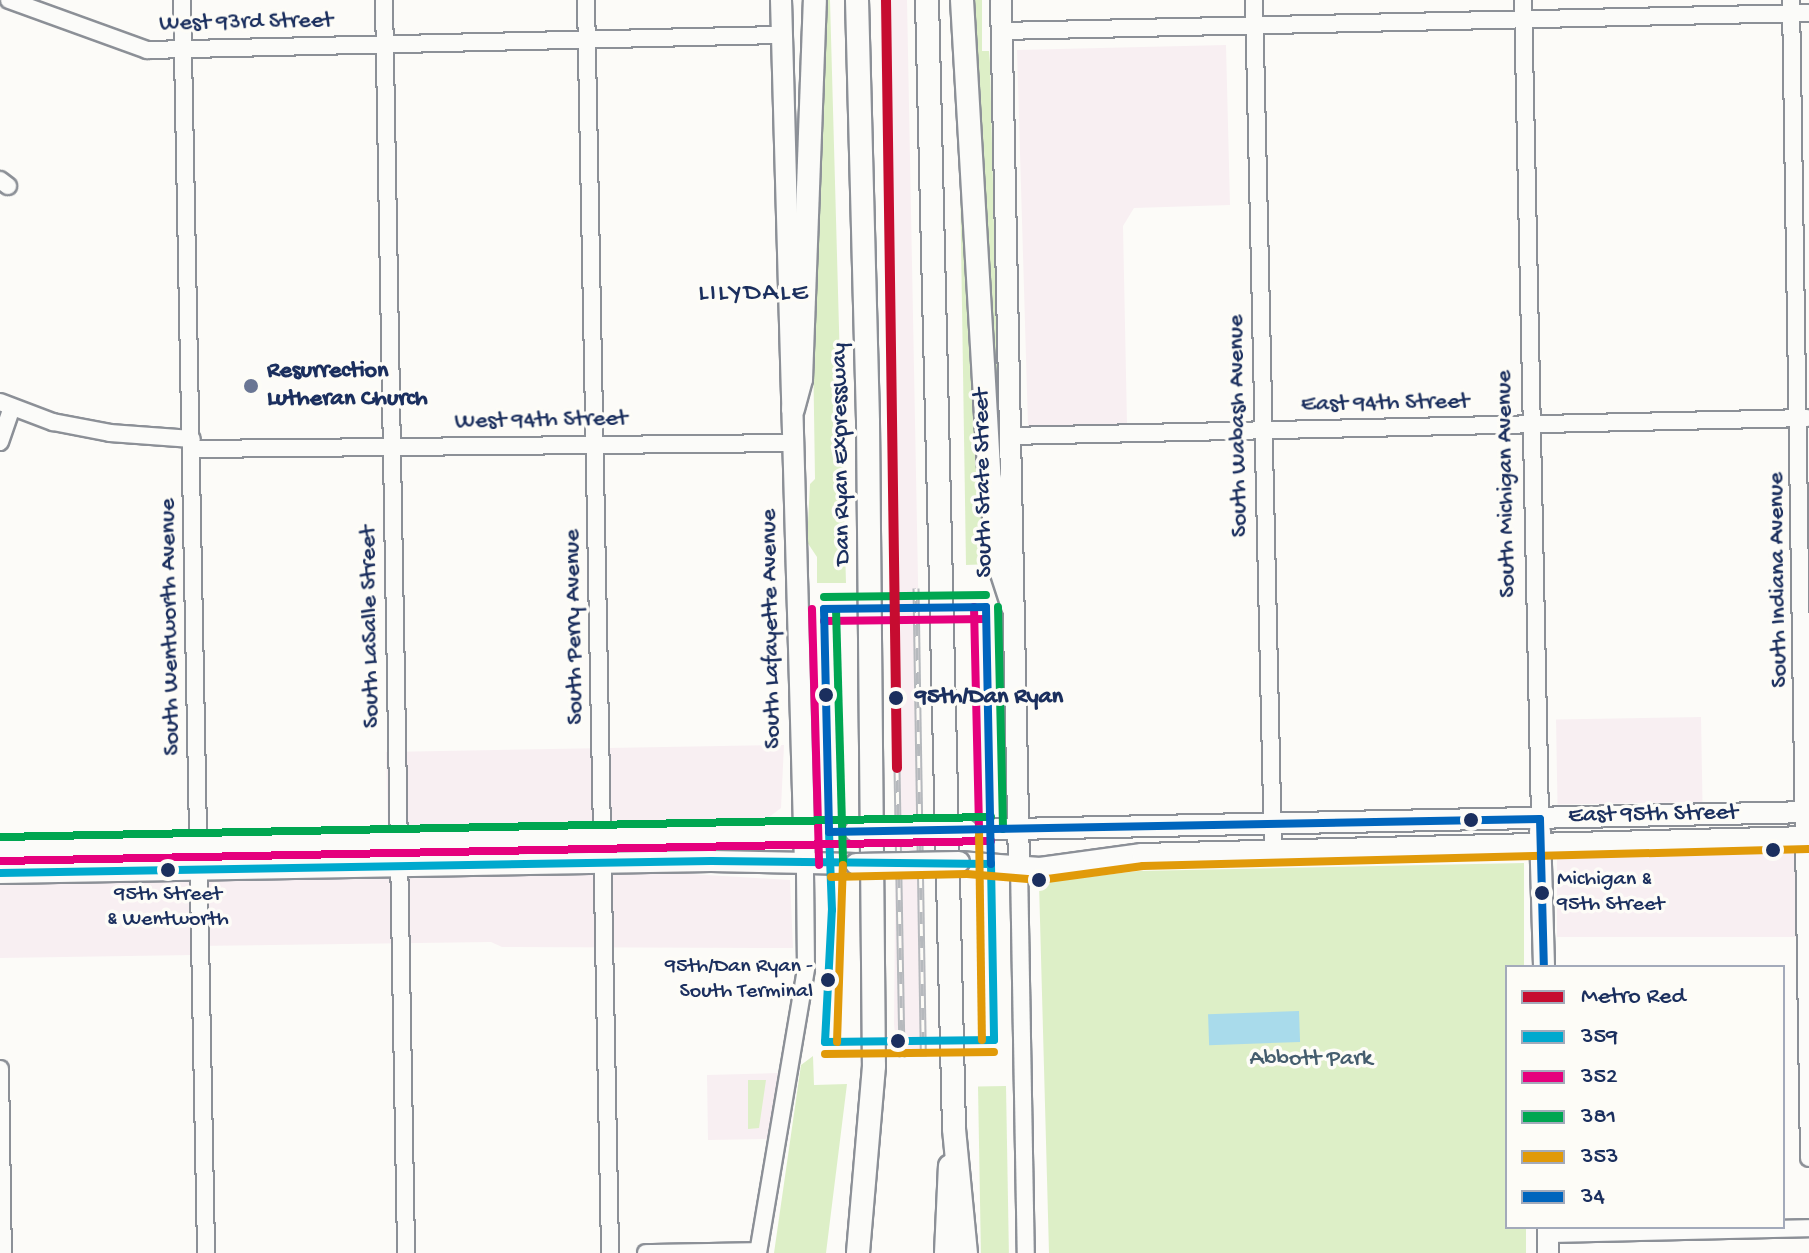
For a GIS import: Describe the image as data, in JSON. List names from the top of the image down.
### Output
{
  "streets": {
    "highway": ["Dan Ryan Expressway"],
    "main road": [
      "South State Street",
      "South Michigan Avenue",
      "South Lafayette Avenue",
      "East 95th Street"
    ],
    "street": [
      "West 93rd Street",
      "East 94th Street",
      "West 94th Street",
      "South Wabash Avenue",
      "South Indiana Avenue",
      "South Wentworth Avenue",
      "South LaSalle Street",
      "South Perry Avenue"
    ]
  },
  "crossings": [
    ["West 93rd Street", "South Wentworth Avenue"],
    ["West 93rd Street", "South LaSalle Street"],
    ["West 93rd Street", "South Perry Avenue"],
    ["West 93rd Street", "South Lafayette Avenue"],
    ["East 94th Street", "South Wabash Avenue"],
    ["East 94th Street", "South State Street"],
    ["East 94th Street", "South Michigan Avenue"],
    ["East 94th Street", "South Indiana Avenue"],
    ["West 94th Street", "South Wentworth Avenue"],
    ["West 94th Street", "South LaSalle Street"],
    ["West 94th Street", "South Perry Avenue"],
    ["West 94th Street", "South Lafayette Avenue"],
    ["South Wabash Avenue", "East 95th Street"],
    ["South State Street", "East 95th Street"],
    ["South Michigan Avenue", "East 95th Street"],
    ["South Indiana Avenue", "East 95th Street"],
    ["South Wentworth Avenue", "East 95th Street"],
    ["South LaSalle Street", "East 95th Street"],
    ["South Perry Avenue", "East 95th Street"],
    ["South Lafayette Avenue", "East 95th Street"]
  ],
  "districts": ["LILYDALE"],
  "parks": ["Abbott Park"],
  "places": [
    "Resurrection Lutheran Church",
    "95th/Dan Ryan",
    "95th Street & Wentworth",
    "Michigan & 95th Street",
    "95th/Dan Ryan - South Terminal"
  ],
  "lines": [
    "metro line Red",
    "transit line 381",
    "transit line 352",
    "transit line 34",
    "transit line 353",
    "transit line 359"
  ],
  "legend": [
    "Metro Red",
    "359",
    "352",
    "381",
    "353",
    "34"
  ]
}
